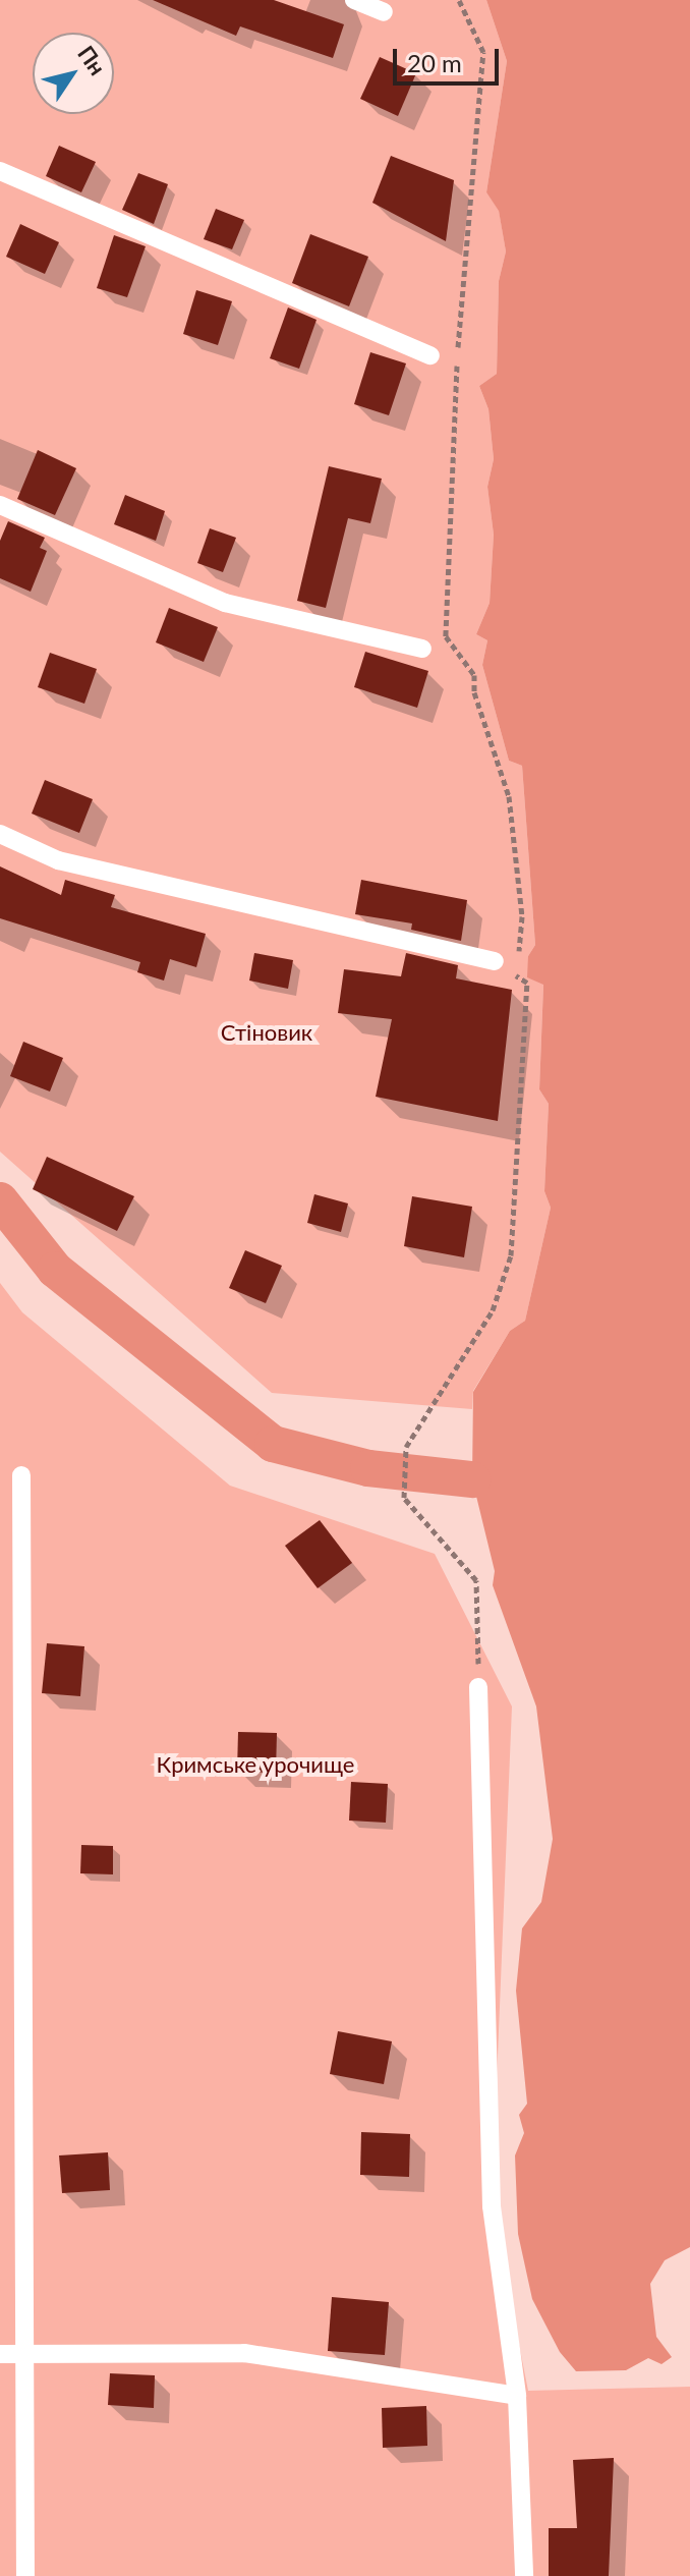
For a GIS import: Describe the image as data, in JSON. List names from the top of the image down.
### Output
{
  "parks": ["Стіновик", "Кримське урочище"],
  "scale_bar": "20 m",
  "north": "top right"
}
